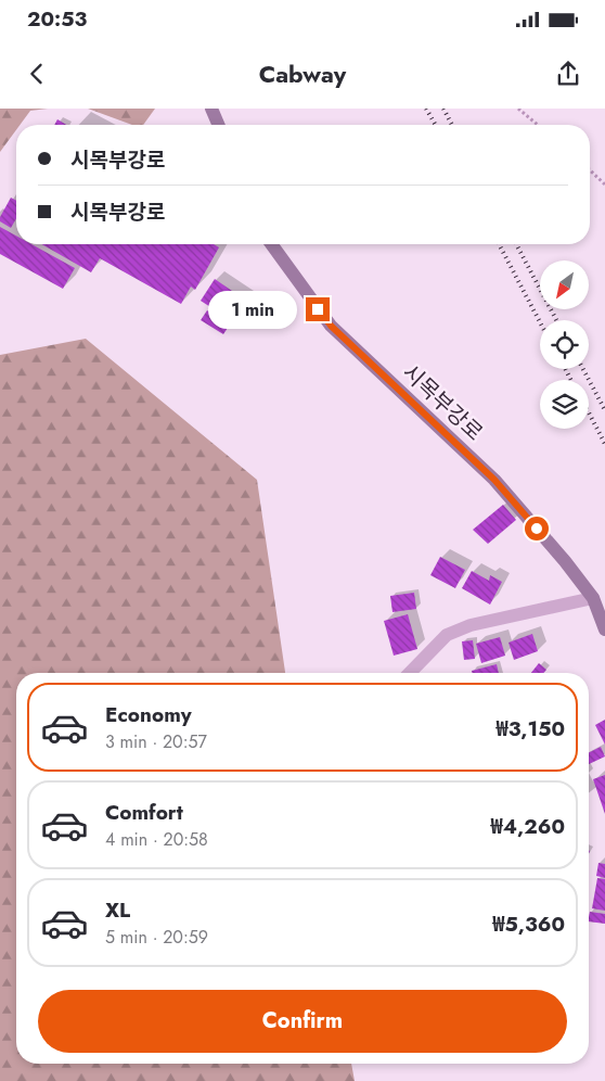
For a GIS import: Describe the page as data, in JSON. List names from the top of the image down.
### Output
{
  "streets": {
    "main road": ["시목부강로"]
  },
  "north": "bottom left",
  "page": {
    "status": "20:53",
    "header": "Cabway",
    "banner": ["시목부강로", "시목부강로"],
    "bubble": "1 min",
    "list": [
      {
        "name": "Economy",
        "note": "3 min · 20:57",
        "value": "₩3,150"
      },
      {
        "name": "Comfort",
        "note": "4 min · 20:58",
        "value": "₩4,260"
      },
      {
        "name": "XL",
        "note": "5 min · 20:59",
        "value": "₩5,360"
      }
    ],
    "buttons": "Confirm"
  }
}
